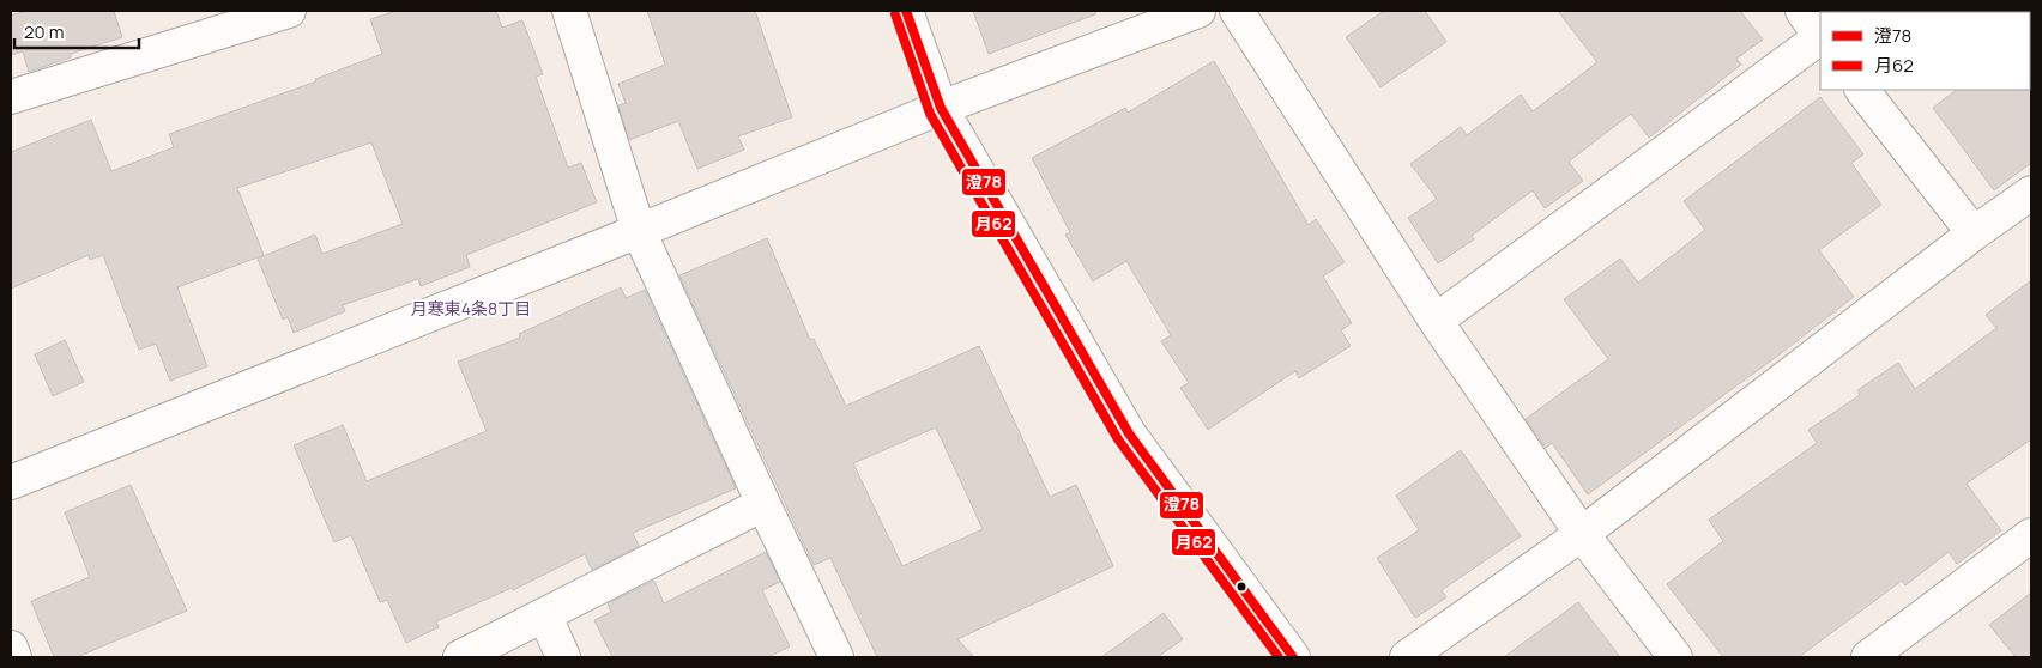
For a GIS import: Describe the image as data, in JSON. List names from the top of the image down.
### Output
{
  "districts": ["月寒東4条8丁目"],
  "lines": ["transit line 澄78", "transit line 月62"],
  "legend": ["澄78", "月62"],
  "scale_bar": "20 m"
}
